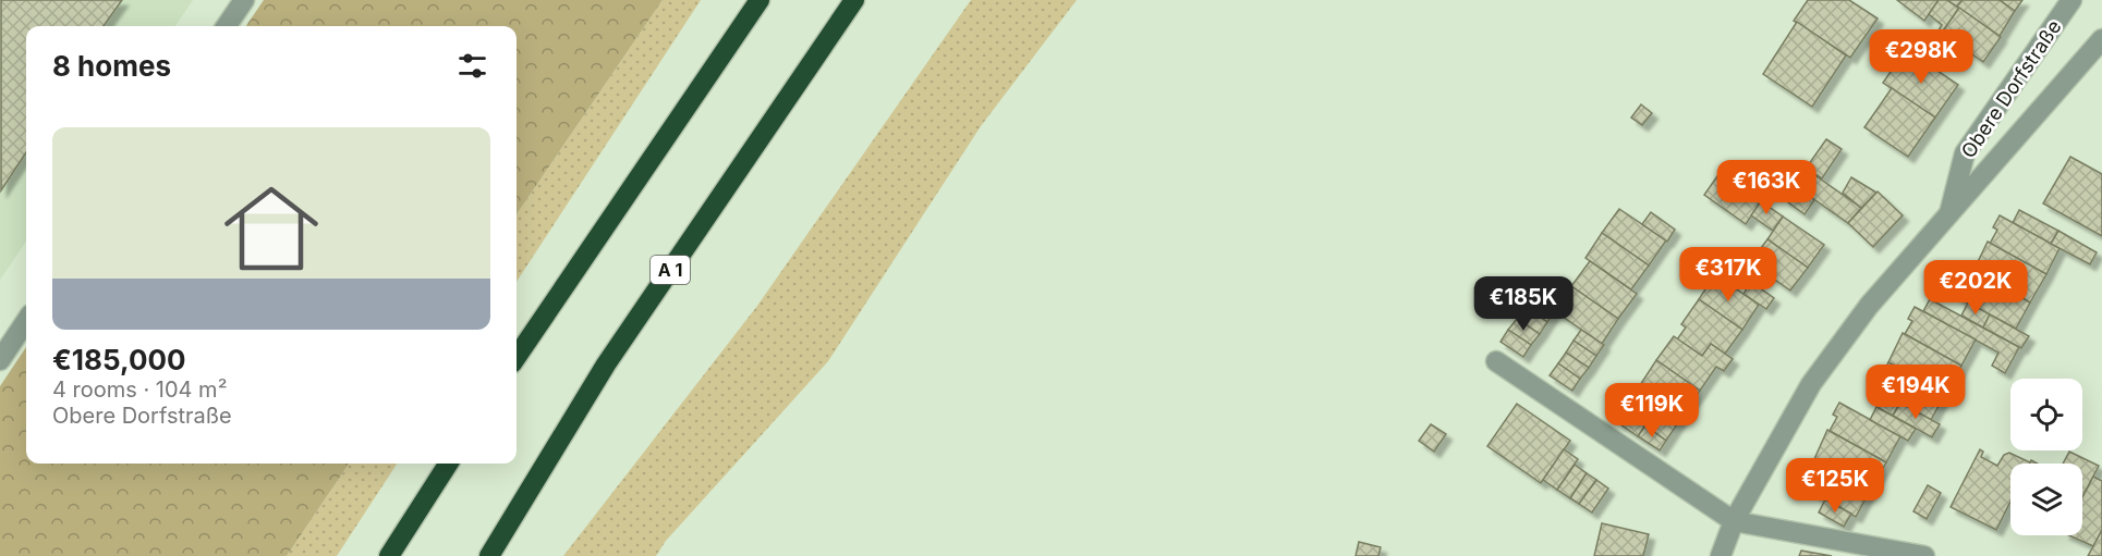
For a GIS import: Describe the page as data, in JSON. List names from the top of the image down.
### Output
{
  "streets": {
    "highway": ["A 1"],
    "street": ["Obere Dorfstraße"]
  },
  "page": {
    "heading": "8 homes",
    "price": [
      "€298K",
      "€163K",
      "€317K",
      "€202K",
      "€185K",
      "€194K",
      "€119K",
      "€125K"
    ],
    "list": [
      {
        "name": "€185,000",
        "note": "4 rooms · 104 m² · Obere Dorfstraße"
      }
    ]
  }
}
